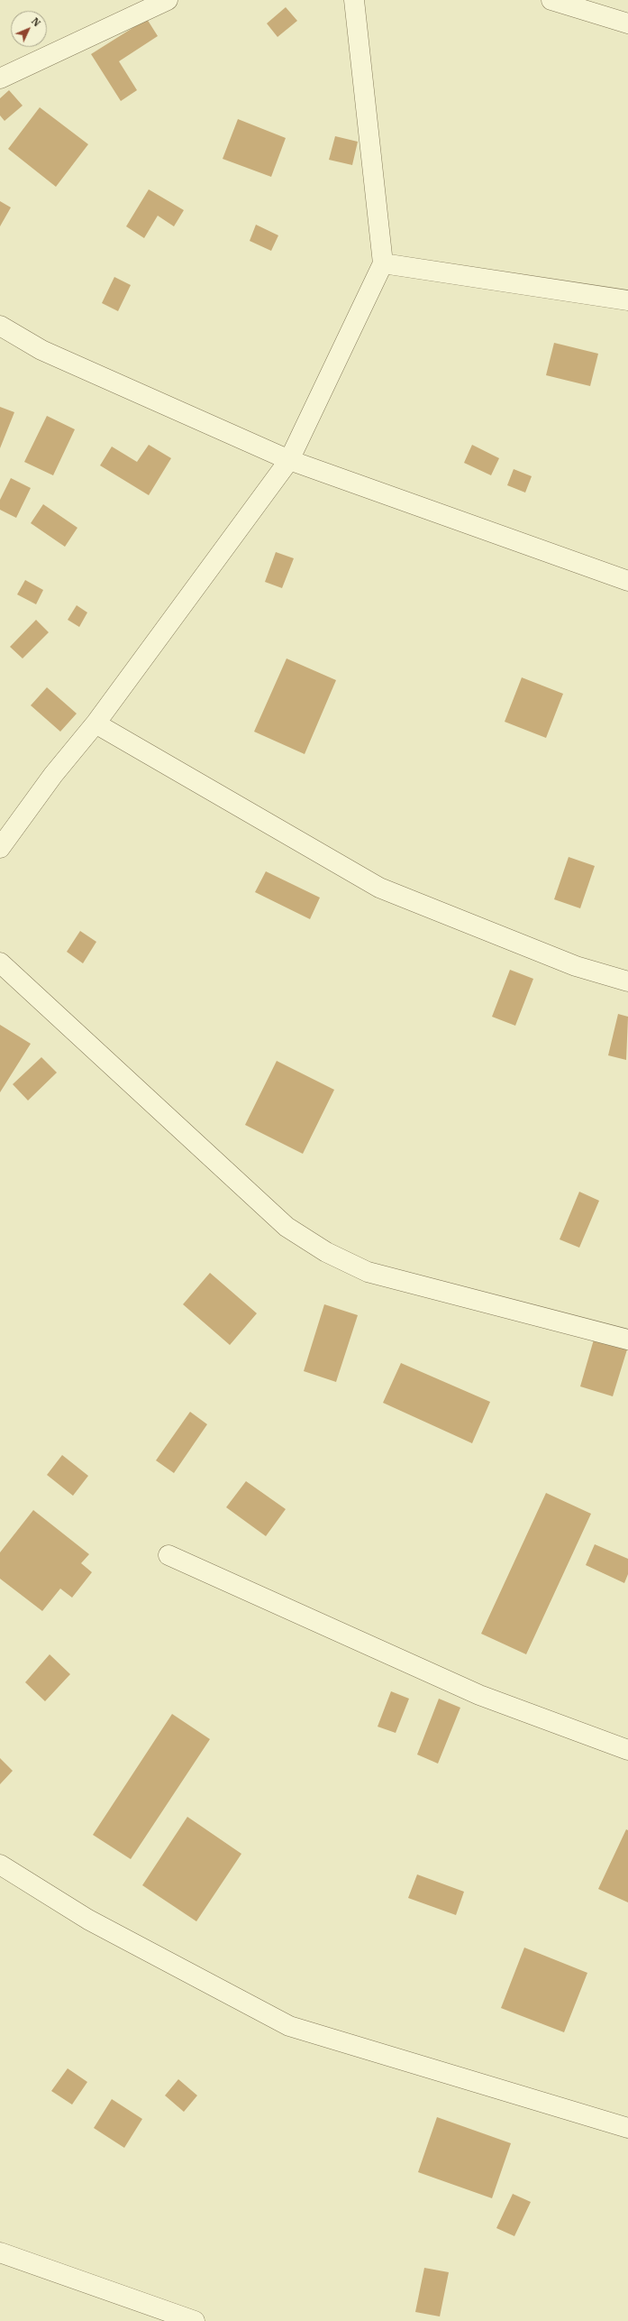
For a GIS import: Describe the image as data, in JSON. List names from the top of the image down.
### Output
{
  "north": "top right"
}
